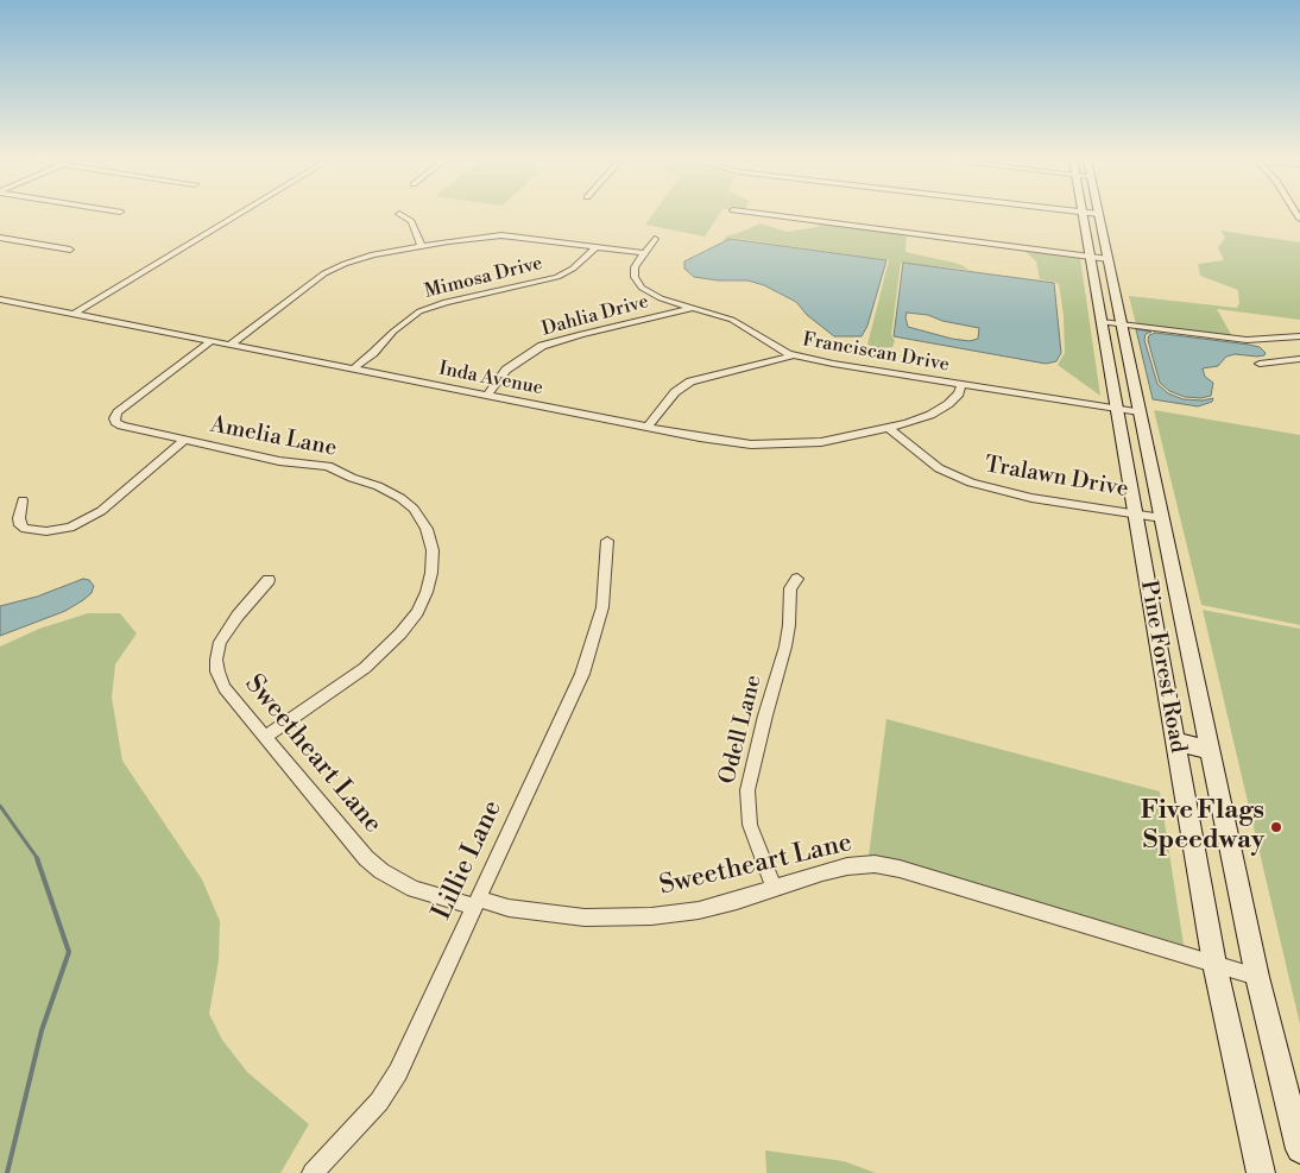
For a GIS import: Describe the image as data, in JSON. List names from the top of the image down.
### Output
{
  "streets": {
    "main road": ["Pine Forest Road"],
    "street": [
      "Mimosa Drive",
      "Dahlia Drive",
      "Franciscan Drive",
      "Inda Avenue",
      "Amelia Lane",
      "Tralawn Drive",
      "Odell Lane",
      "Sweetheart Lane",
      "Lillie Lane"
    ]
  },
  "crossings": [
    ["Mimosa Drive", "Inda Avenue"],
    ["Dahlia Drive", "Franciscan Drive"],
    ["Dahlia Drive", "Inda Avenue"],
    ["Franciscan Drive", "Inda Avenue"],
    ["Franciscan Drive", "Pine Forest Road"],
    ["Inda Avenue", "Amelia Lane"],
    ["Inda Avenue", "Tralawn Drive"],
    ["Amelia Lane", "Sweetheart Lane"],
    ["Tralawn Drive", "Pine Forest Road"],
    ["Pine Forest Road", "Sweetheart Lane"],
    ["Odell Lane", "Sweetheart Lane"],
    ["Sweetheart Lane", "Lillie Lane"]
  ],
  "places": ["Five Flags Speedway"]
}
